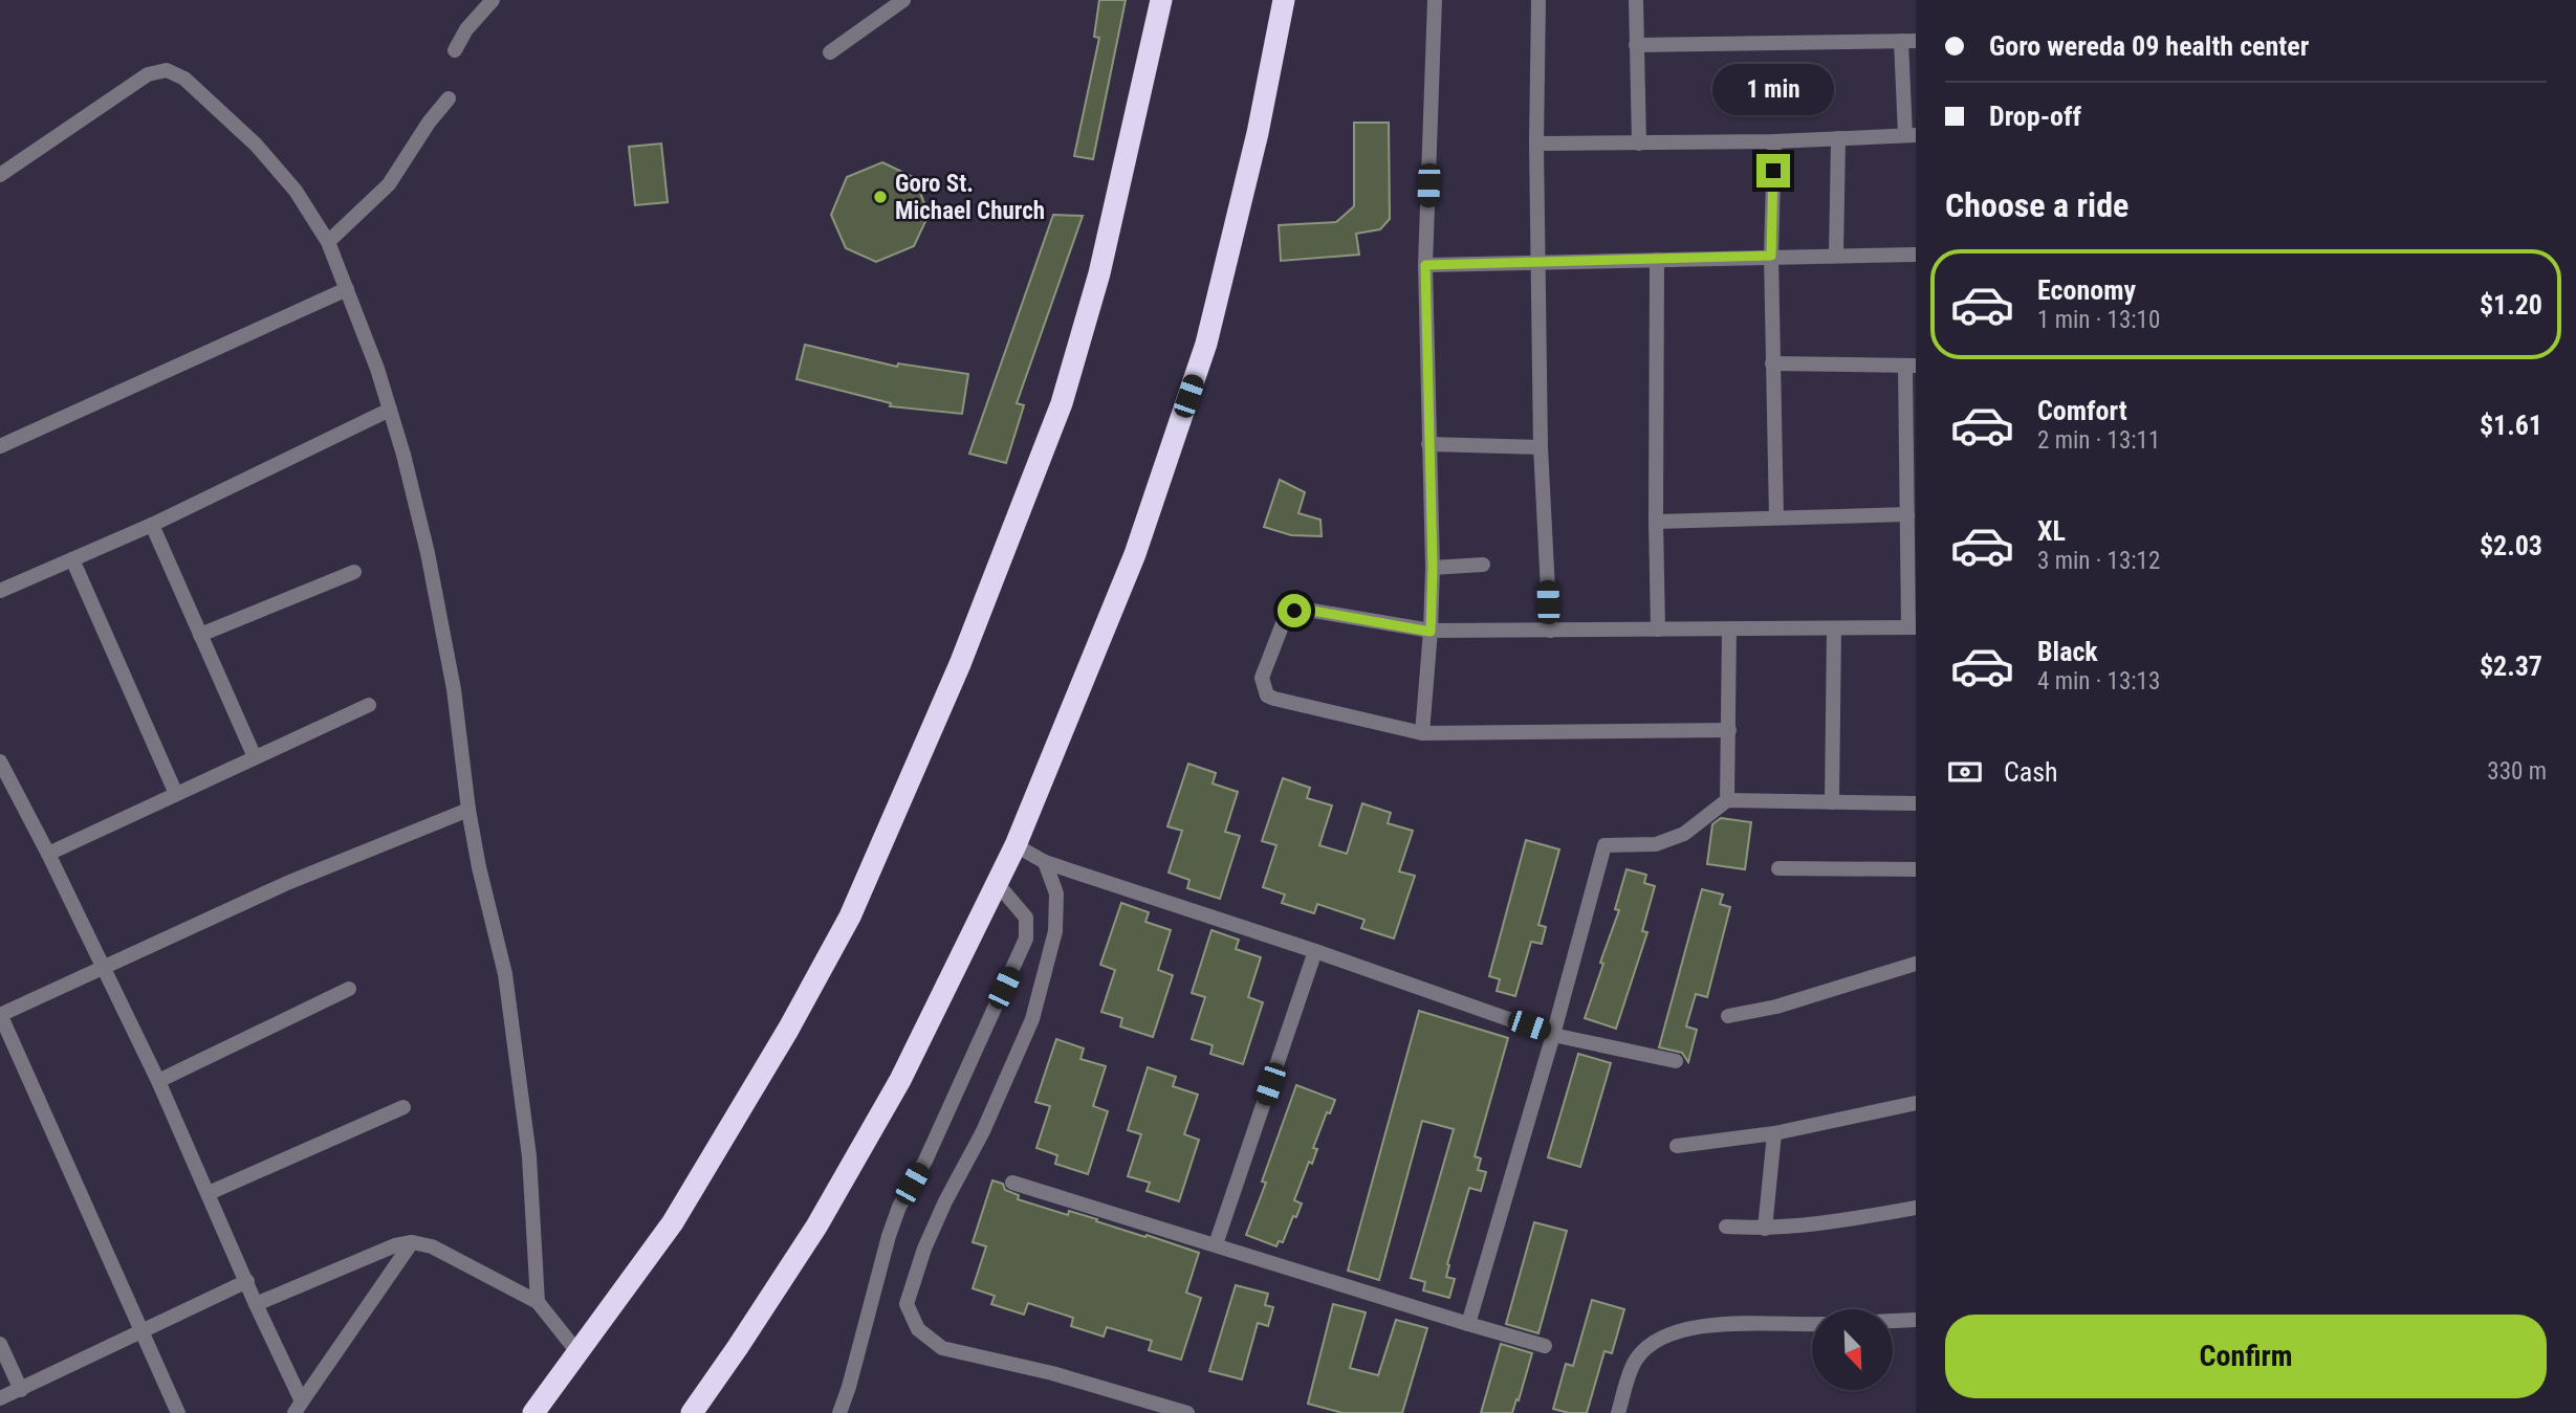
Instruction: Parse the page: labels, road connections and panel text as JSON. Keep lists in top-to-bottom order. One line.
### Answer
{"places":["Goro St. Michael Church"],"north":"bottom right","page":{"banner":["Goro wereda 09 health center","Drop-off"],"bubble":"1 min","heading":"Choose a ride","list":[{"name":"Economy","note":"1 min · 13:10","value":"$1.20"},{"name":"Comfort","note":"2 min · 13:11","value":"$1.61"},{"name":"XL","note":"3 min · 13:12","value":"$2.03"},{"name":"Black","note":"4 min · 13:13","value":"$2.37"}],"pay":["Cash","330 m"],"buttons":"Confirm"}}
